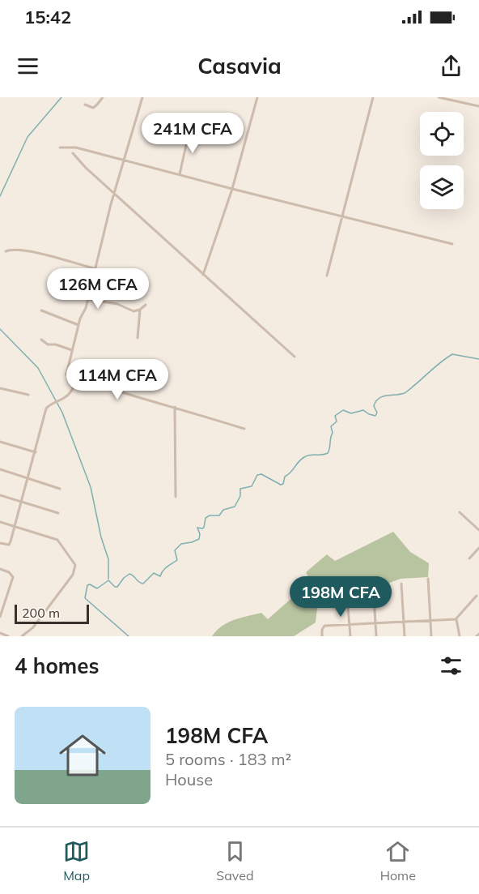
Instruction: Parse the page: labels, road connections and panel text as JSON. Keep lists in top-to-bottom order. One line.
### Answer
{"scale_bar":"200 m","page":{"status":"15:42","header":"Casavia","price":["241M CFA","126M CFA","114M CFA","198M CFA"],"scale":"200 m","heading":"4 homes","list":[{"name":"198M CFA","note":"5 rooms · 183 m² · House"}],"tabs":["Map","Saved","Home"]}}
